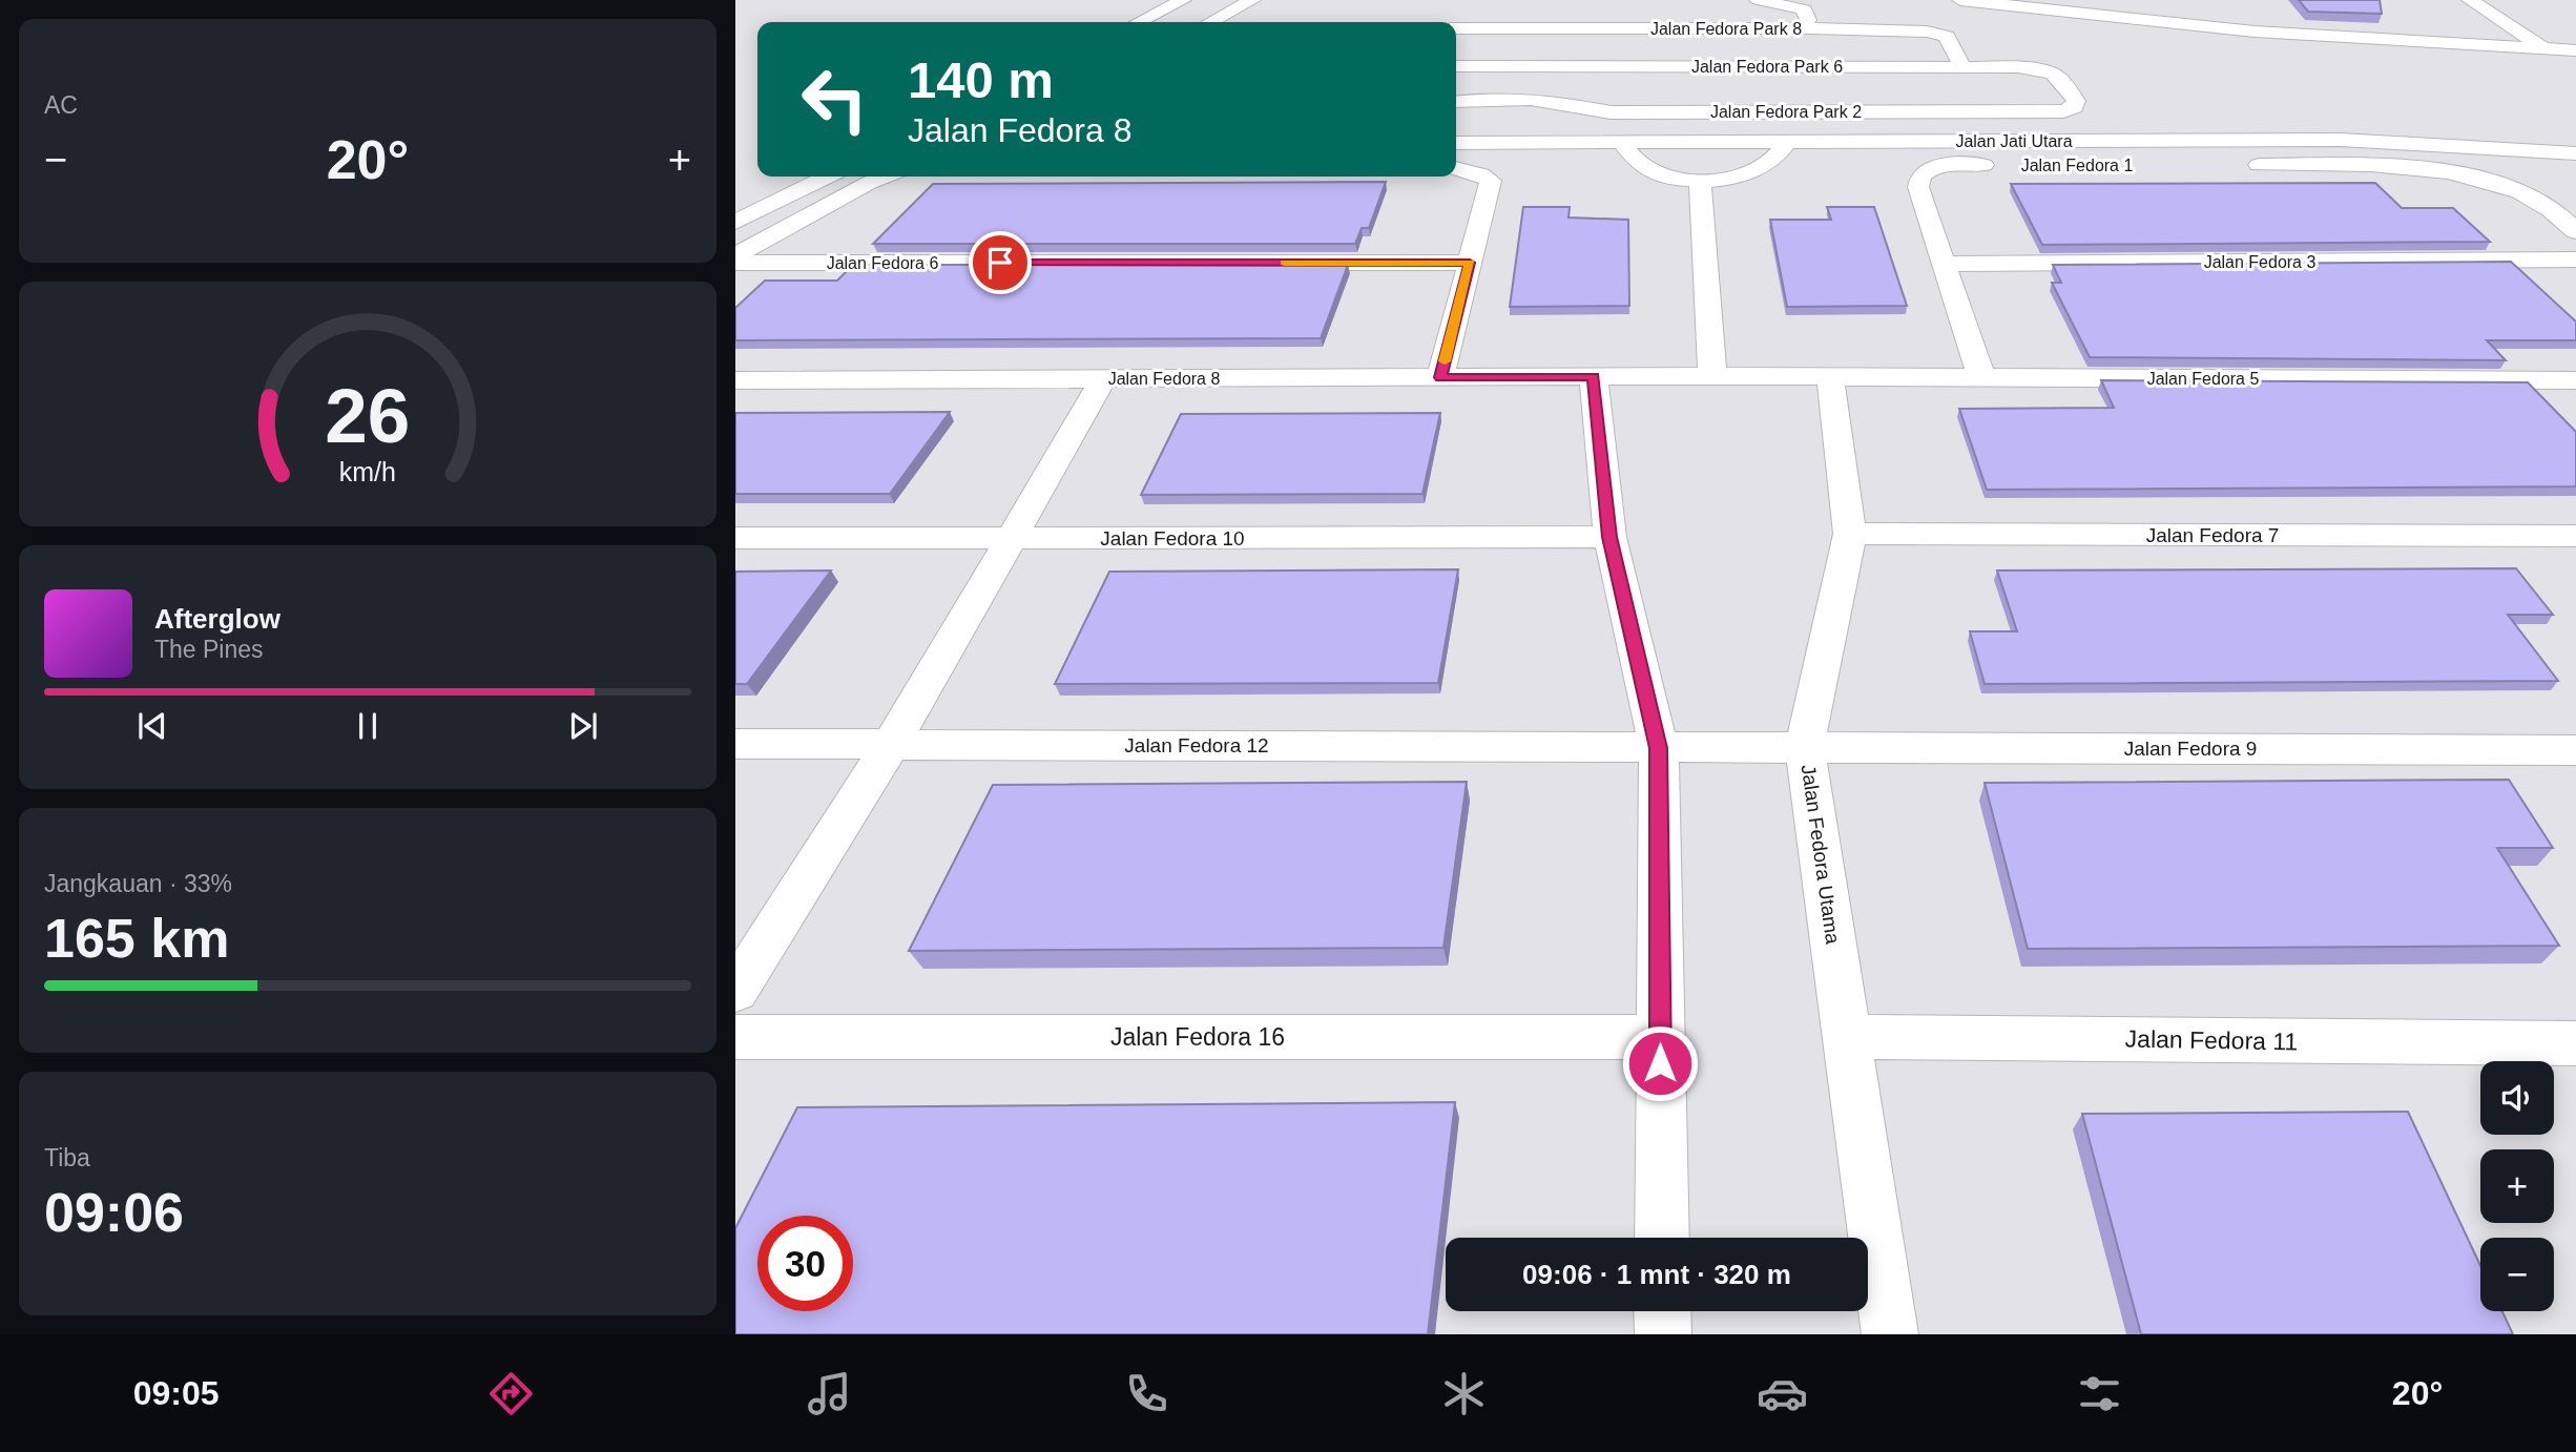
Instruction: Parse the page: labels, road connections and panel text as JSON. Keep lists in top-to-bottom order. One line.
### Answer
{"streets":{"street":["Jalan Fedora Park 8","Jalan Fedora Park 6","Jalan Fedora Park 2","Jalan Jati Utara","Jalan Fedora 1","Jalan Fedora 3","Jalan Fedora 6","Jalan Fedora 8","Jalan Fedora 5","Jalan Fedora 7","Jalan Fedora 10","Jalan Fedora 12","Jalan Fedora 9","Jalan Fedora Utama","Jalan Fedora 16","Jalan Fedora 11"]},"crossings":[["Jalan Fedora Park 8","Jalan Fedora Park 6"],["Jalan Fedora Park 6","Jalan Fedora Park 2"],["Jalan Fedora 1","Jalan Fedora 3"],["Jalan Fedora 1","Jalan Fedora 5"],["Jalan Fedora 8","Jalan Fedora 5"],["Jalan Fedora 5","Jalan Fedora Utama"],["Jalan Fedora 7","Jalan Fedora Utama"],["Jalan Fedora 12","Jalan Fedora 9"],["Jalan Fedora 12","Jalan Fedora Utama"],["Jalan Fedora 9","Jalan Fedora Utama"],["Jalan Fedora Utama","Jalan Fedora 11"]],"page":{"tile":["AC",["Jangkauan · 33%","165 km"],["Tiba","09:06"]],"turn":["140 m","Jalan Fedora 8"],"heat":["−","20°","+"],"song":["Afterglow","The Pines"],"map_buttons":["+","−"],"limit":"30","trip":"09:06 · 1 mnt · 320 m","tabs":["09:05","20°"],"gauge":["26","km/h"]}}
